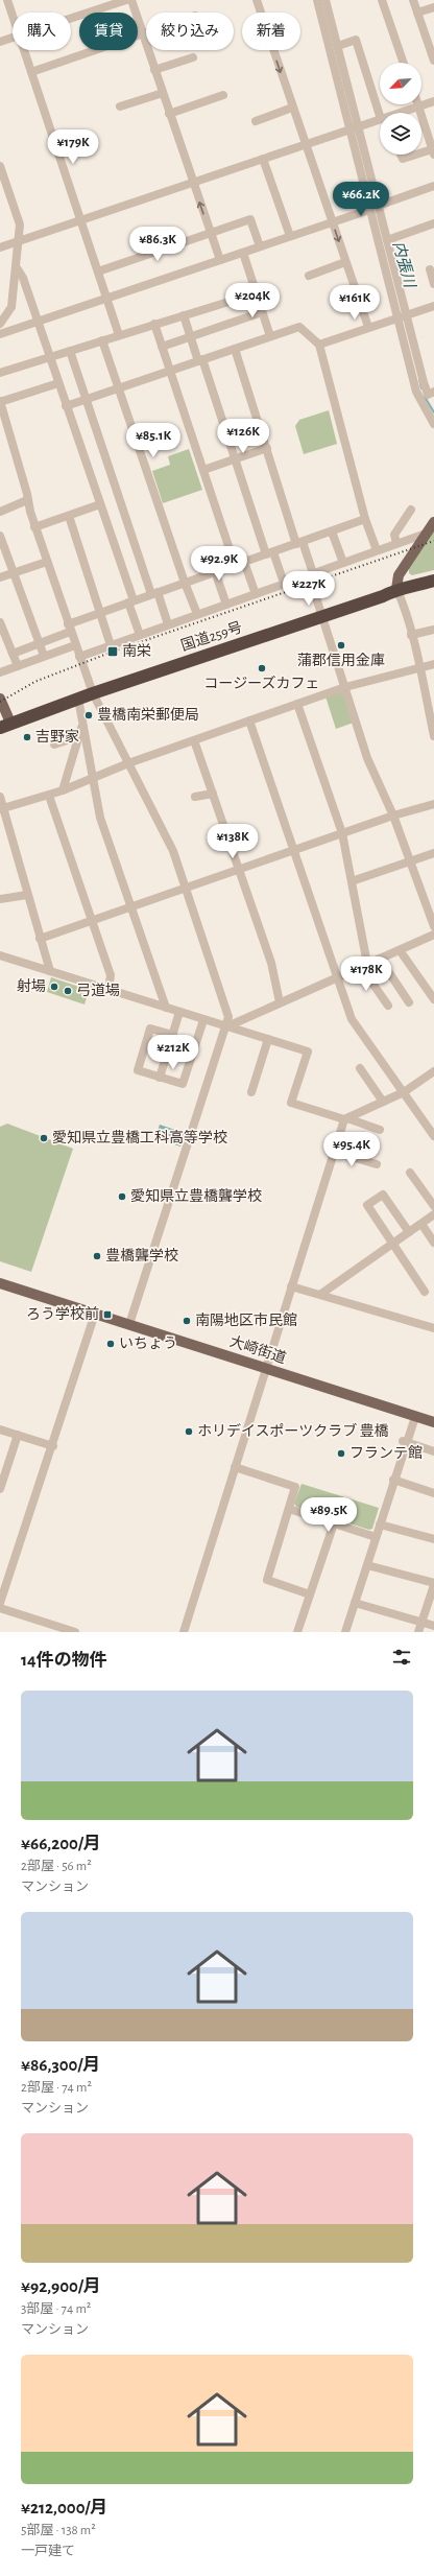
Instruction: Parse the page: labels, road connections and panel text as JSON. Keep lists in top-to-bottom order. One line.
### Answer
{"streets":{"highway":["国道259号"],"main road":["大崎街道"]},"water":["内張川"],"places":{"other":["蒲郡信用金庫","コージーズカフェ","豊橋南栄郵便局","吉野家","射場","弓道場","愛知県立豊橋工科高等学校","愛知県立豊橋聾学校","豊橋聾学校","南陽地区市民館","いちょう","ホリデイスポーツクラブ 豊橋","フランテ館"],"transit":["南栄","ろう学校前"]},"north":"bottom left","page":{"chip":["購入","賃貸","絞り込み","新着"],"price":["¥179K","¥66.2K","¥86.3K","¥204K","¥161K","¥126K","¥85.1K","¥92.9K","¥227K","¥138K","¥178K","¥212K","¥95.4K","¥89.5K"],"heading":"14件の物件","list":[{"name":"¥66,200/月","note":"2部屋 · 56 m² · マンション"},{"name":"¥86,300/月","note":"2部屋 · 74 m² · マンション"},{"name":"¥92,900/月","note":"3部屋 · 74 m² · マンション"},{"name":"¥212,000/月","note":"5部屋 · 138 m² · 一戸建て"}]}}
